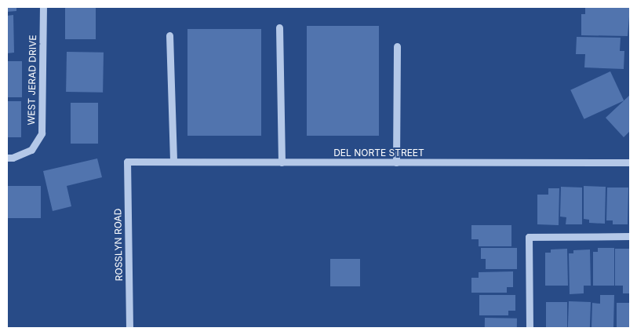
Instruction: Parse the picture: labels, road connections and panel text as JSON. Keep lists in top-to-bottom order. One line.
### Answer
{"streets":{"street":["WEST JERAD DRIVE","DEL NORTE STREET","ROSSLYN ROAD"]},"crossings":[["DEL NORTE STREET","ROSSLYN ROAD"]]}
